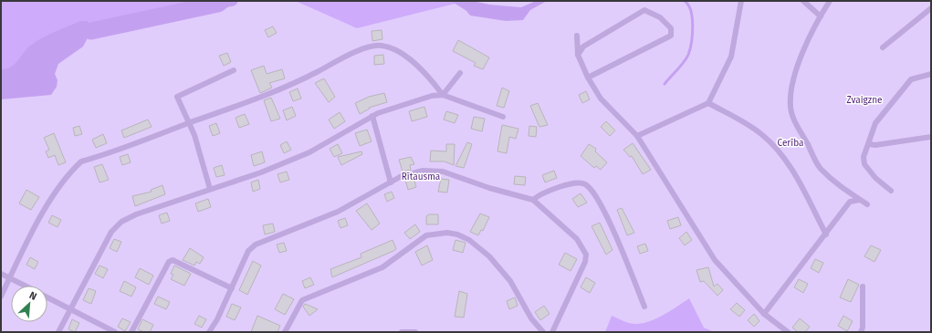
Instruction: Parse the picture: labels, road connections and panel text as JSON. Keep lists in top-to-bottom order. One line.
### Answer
{"parks":["Zvaigzne","Cerība","Rītausma"],"north":"top right"}
